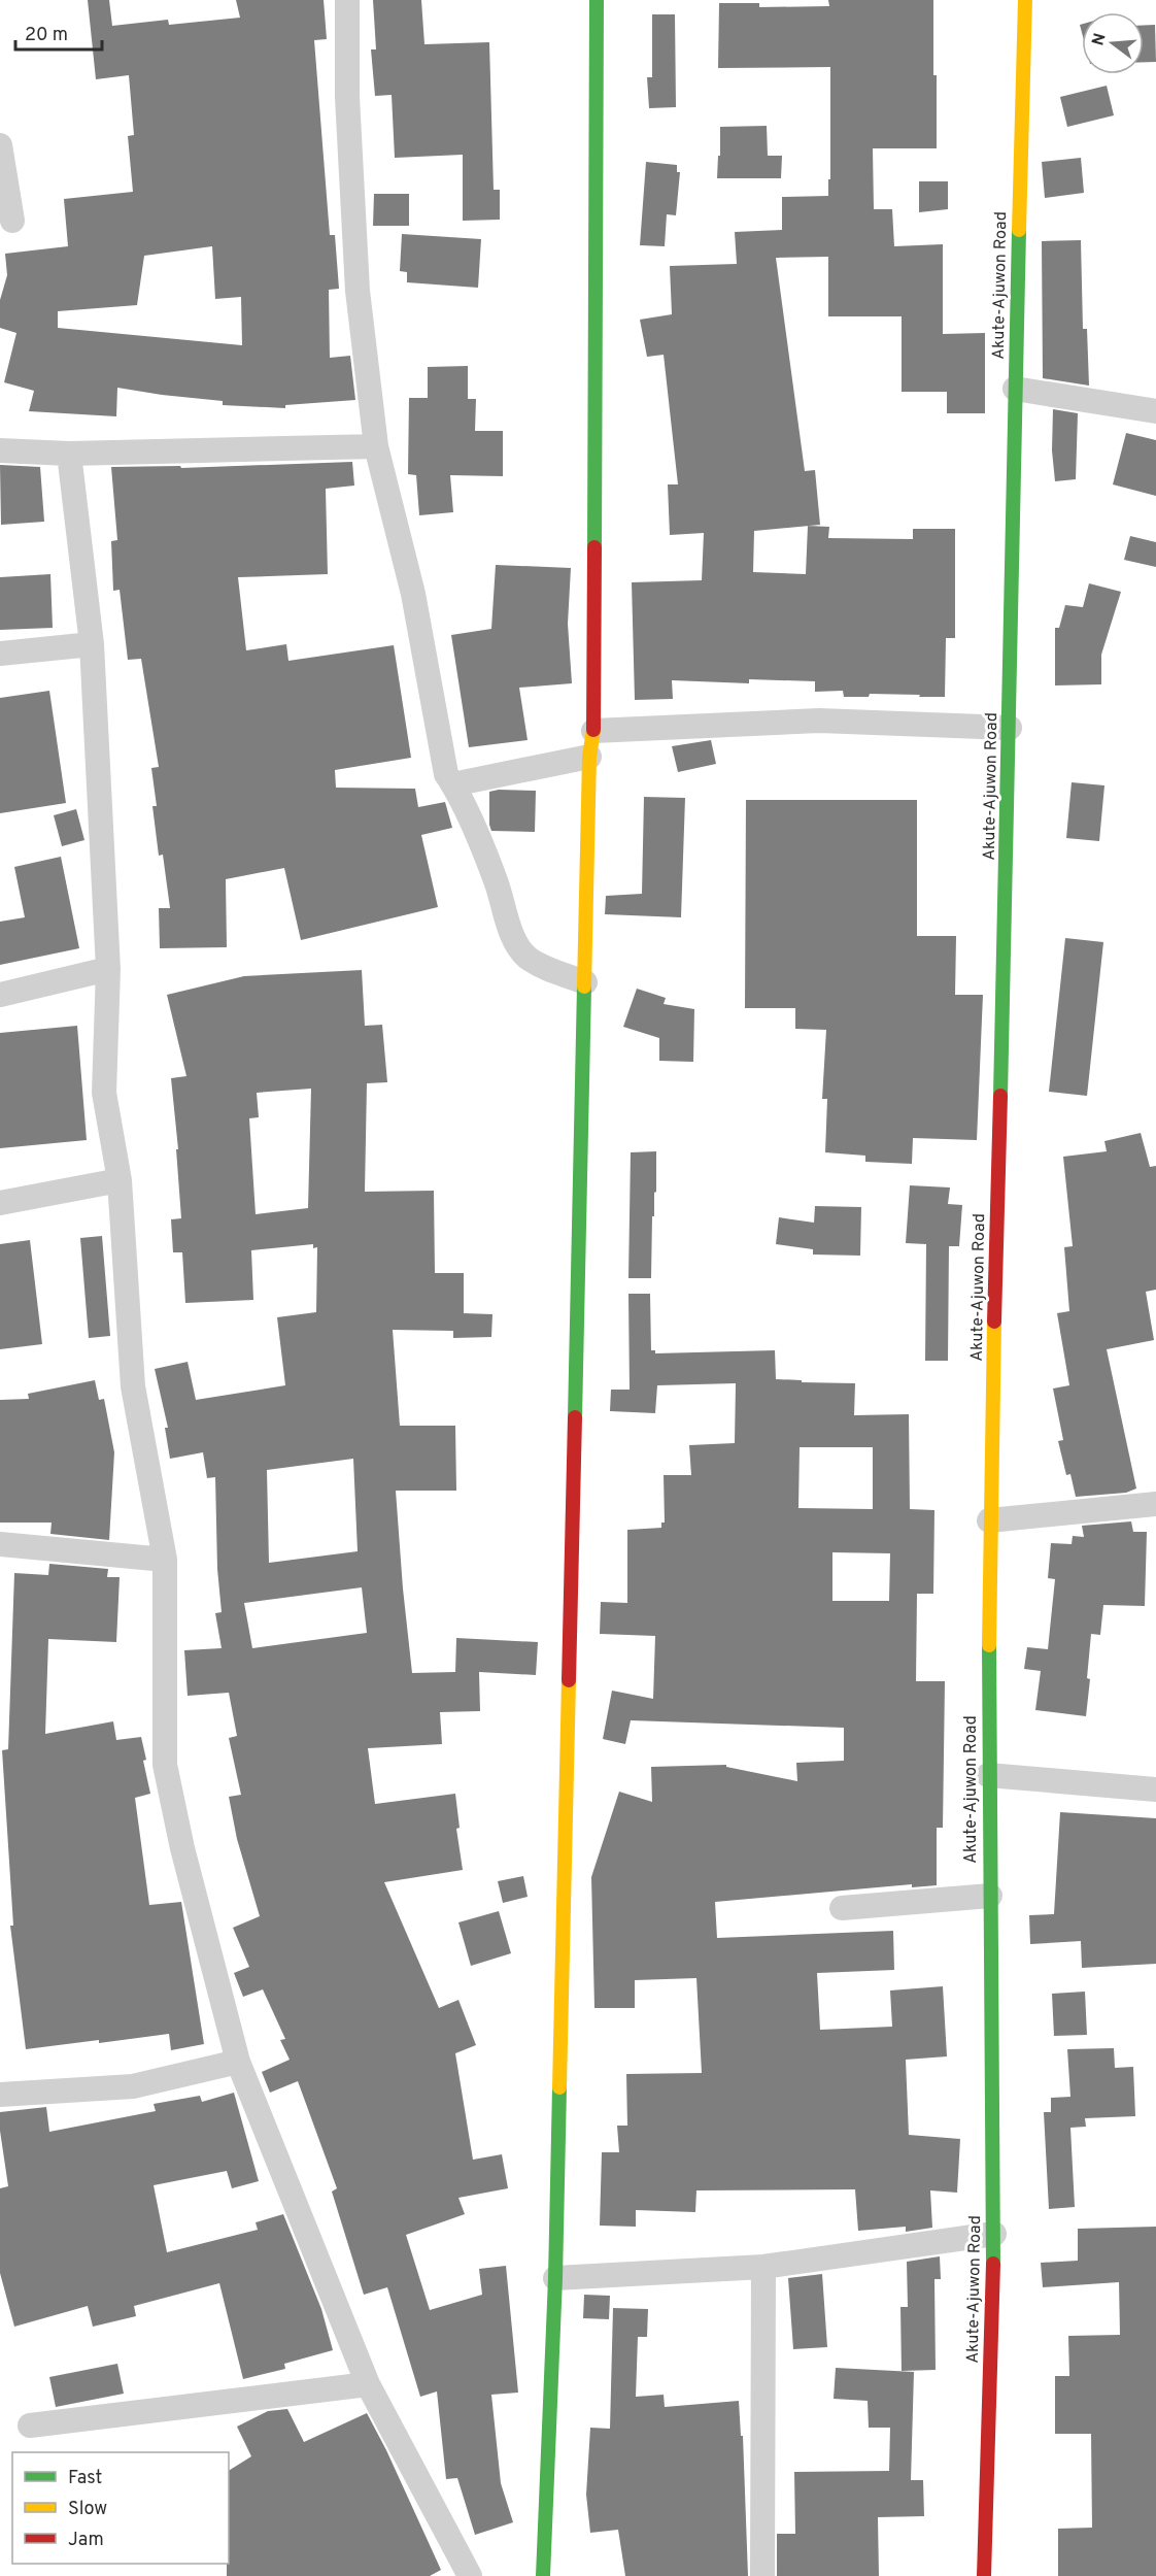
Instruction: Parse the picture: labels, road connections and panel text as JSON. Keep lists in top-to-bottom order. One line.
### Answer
{"streets":{"main road":["Akute-Ajuwon Road"]},"legend":["Fast","Slow","Jam"],"scale_bar":"20 m","north":"left"}
